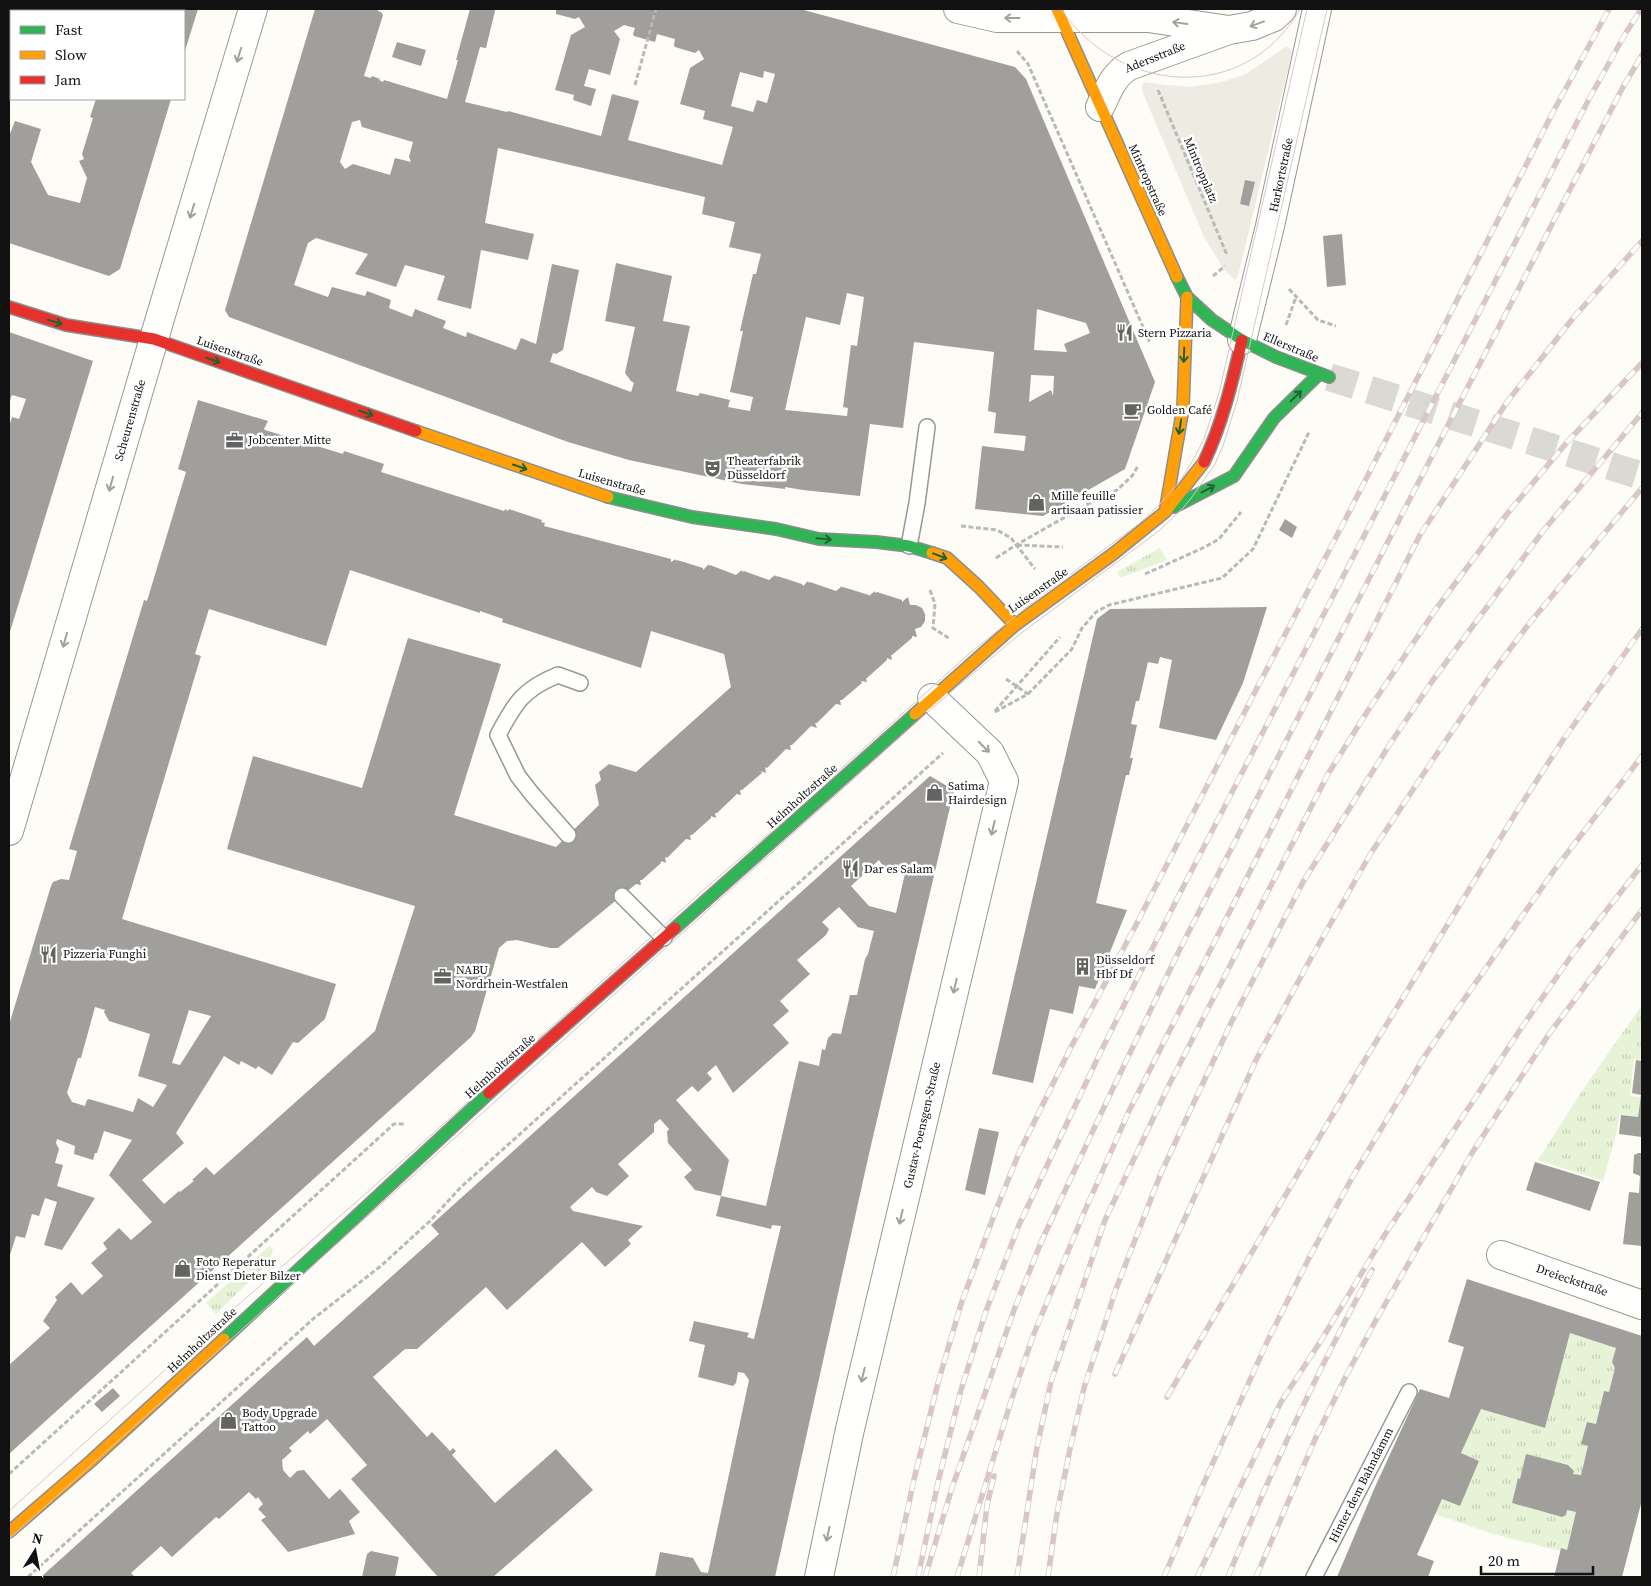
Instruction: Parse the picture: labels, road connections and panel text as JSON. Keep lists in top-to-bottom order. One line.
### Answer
{"streets":{"street":["Adersstraße","Harkortstraße","Mintropstraße","Ellerstraße","Luisenstraße","Scheurenstraße","Helmholtzstraße","Gustav-Poensgen-Straße","Dreieckstraße"],"lane":["Hinter dem Bahndamm"],"path":["Mintropplatz"]},"crossings":[["Adersstraße","Mintropstraße"],["Harkortstraße","Mintropstraße"],["Harkortstraße","Ellerstraße"],["Harkortstraße","Luisenstraße"],["Mintropstraße","Ellerstraße"],["Mintropstraße","Luisenstraße"],["Ellerstraße","Luisenstraße"],["Luisenstraße","Scheurenstraße"],["Luisenstraße","Helmholtzstraße"],["Helmholtzstraße","Gustav-Poensgen-Straße"]],"one_way":["Adersstraße","Luisenstraße","Scheurenstraße","Gustav-Poensgen-Straße"],"places":{"restaurant":["Stern Pizzaria","Dar es Salam","Pizzeria Funghi"],"cafe":["Golden Café"],"office":["Jobcenter Mitte","NABU Nordrhein-Westfalen"],"theatre":["Theaterfabrik Düsseldorf"],"shop":["Mille feuille artisaan patissier","Satima Hairdesign","Foto Reperatur Dienst Dieter Bilzer","Body Upgrade Tattoo"],"building":["Düsseldorf Hbf Df"]},"legend":["Fast","Slow","Jam"],"scale_bar":"20 m","north":"top"}
